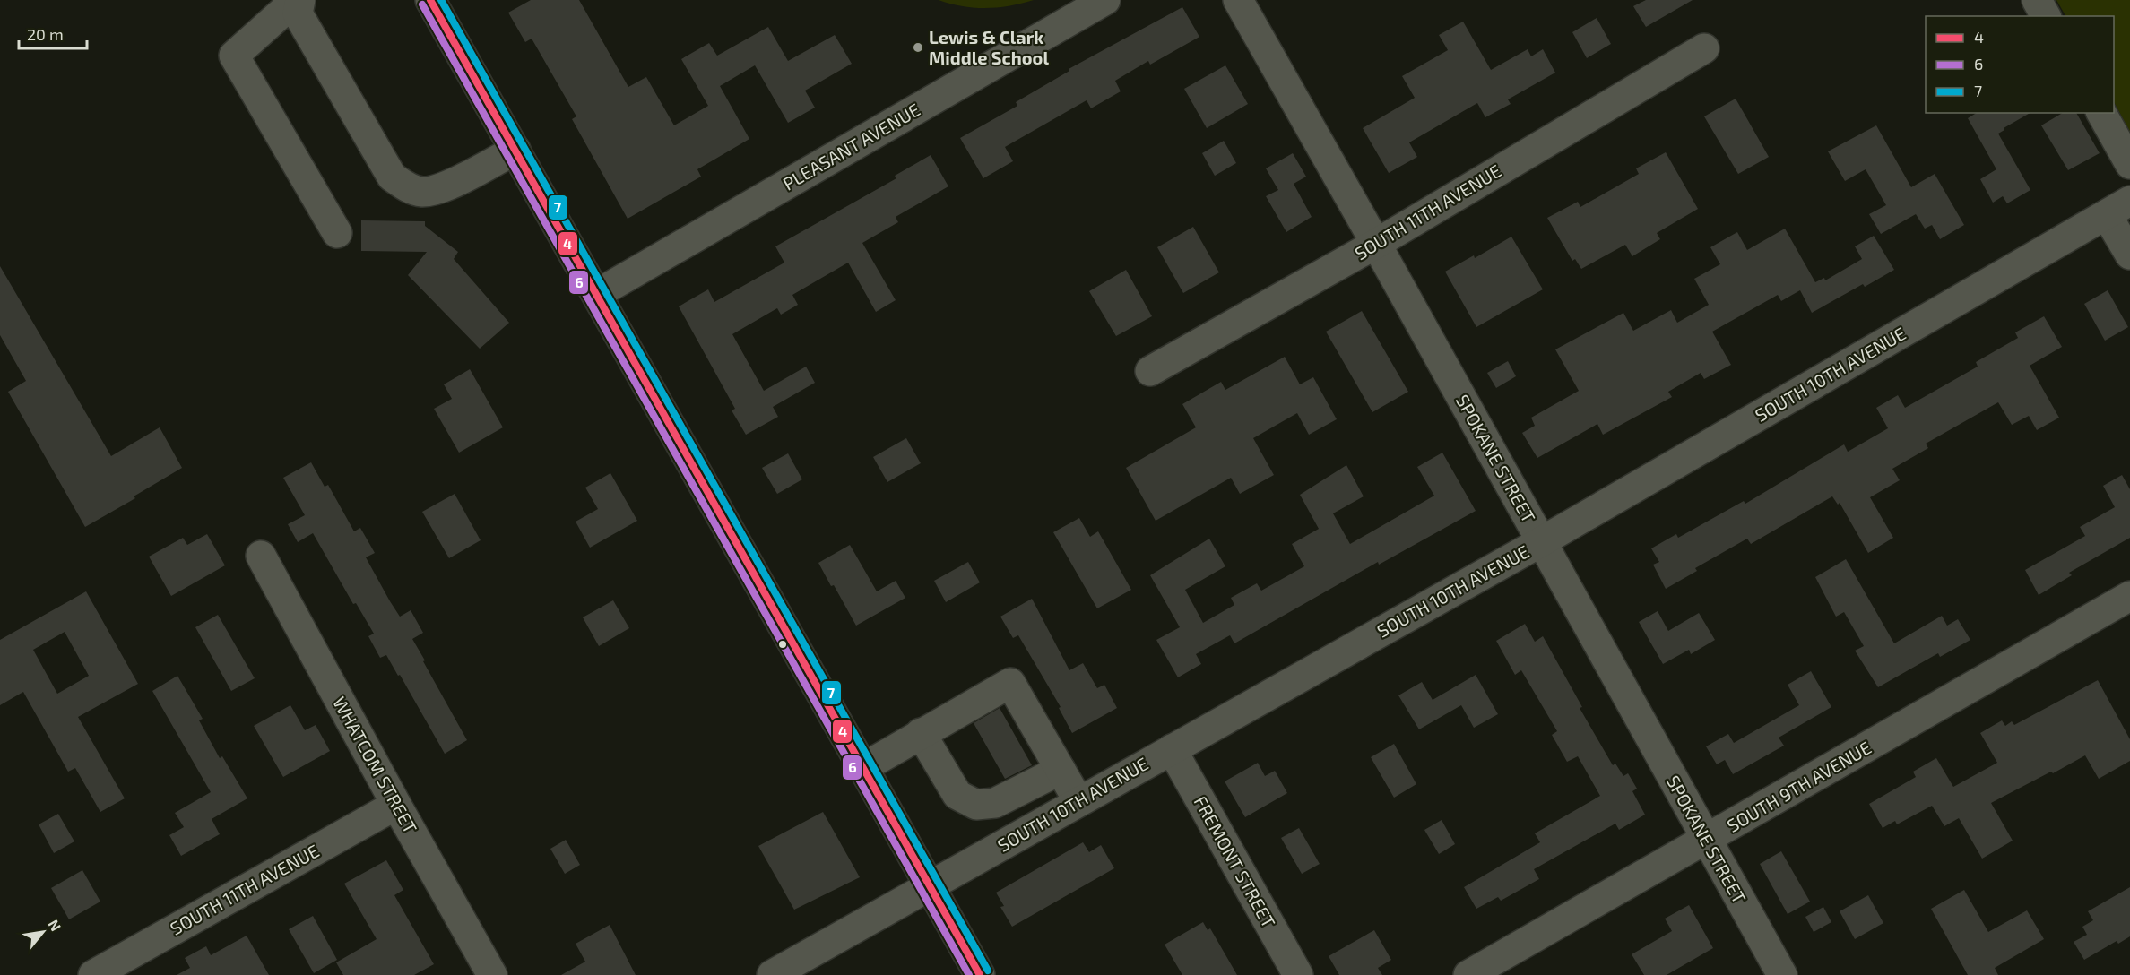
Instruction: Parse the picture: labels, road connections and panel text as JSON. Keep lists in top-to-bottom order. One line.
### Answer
{"streets":{"street":["PLEASANT AVENUE","SOUTH 11TH AVENUE","SOUTH 10TH AVENUE","SPOKANE STREET","WHATCOM STREET","SOUTH 9TH AVENUE","FREMONT STREET"]},"crossings":[["SOUTH 11TH AVENUE","SPOKANE STREET"],["SOUTH 11TH AVENUE","WHATCOM STREET"],["SOUTH 10TH AVENUE","SPOKANE STREET"],["SOUTH 10TH AVENUE","FREMONT STREET"],["SPOKANE STREET","SOUTH 9TH AVENUE"]],"places":["Lewis & Clark Middle School"],"lines":["transit line 4","transit line 7","transit line 6"],"legend":["4","6","7"],"scale_bar":"20 m","north":"top right"}
